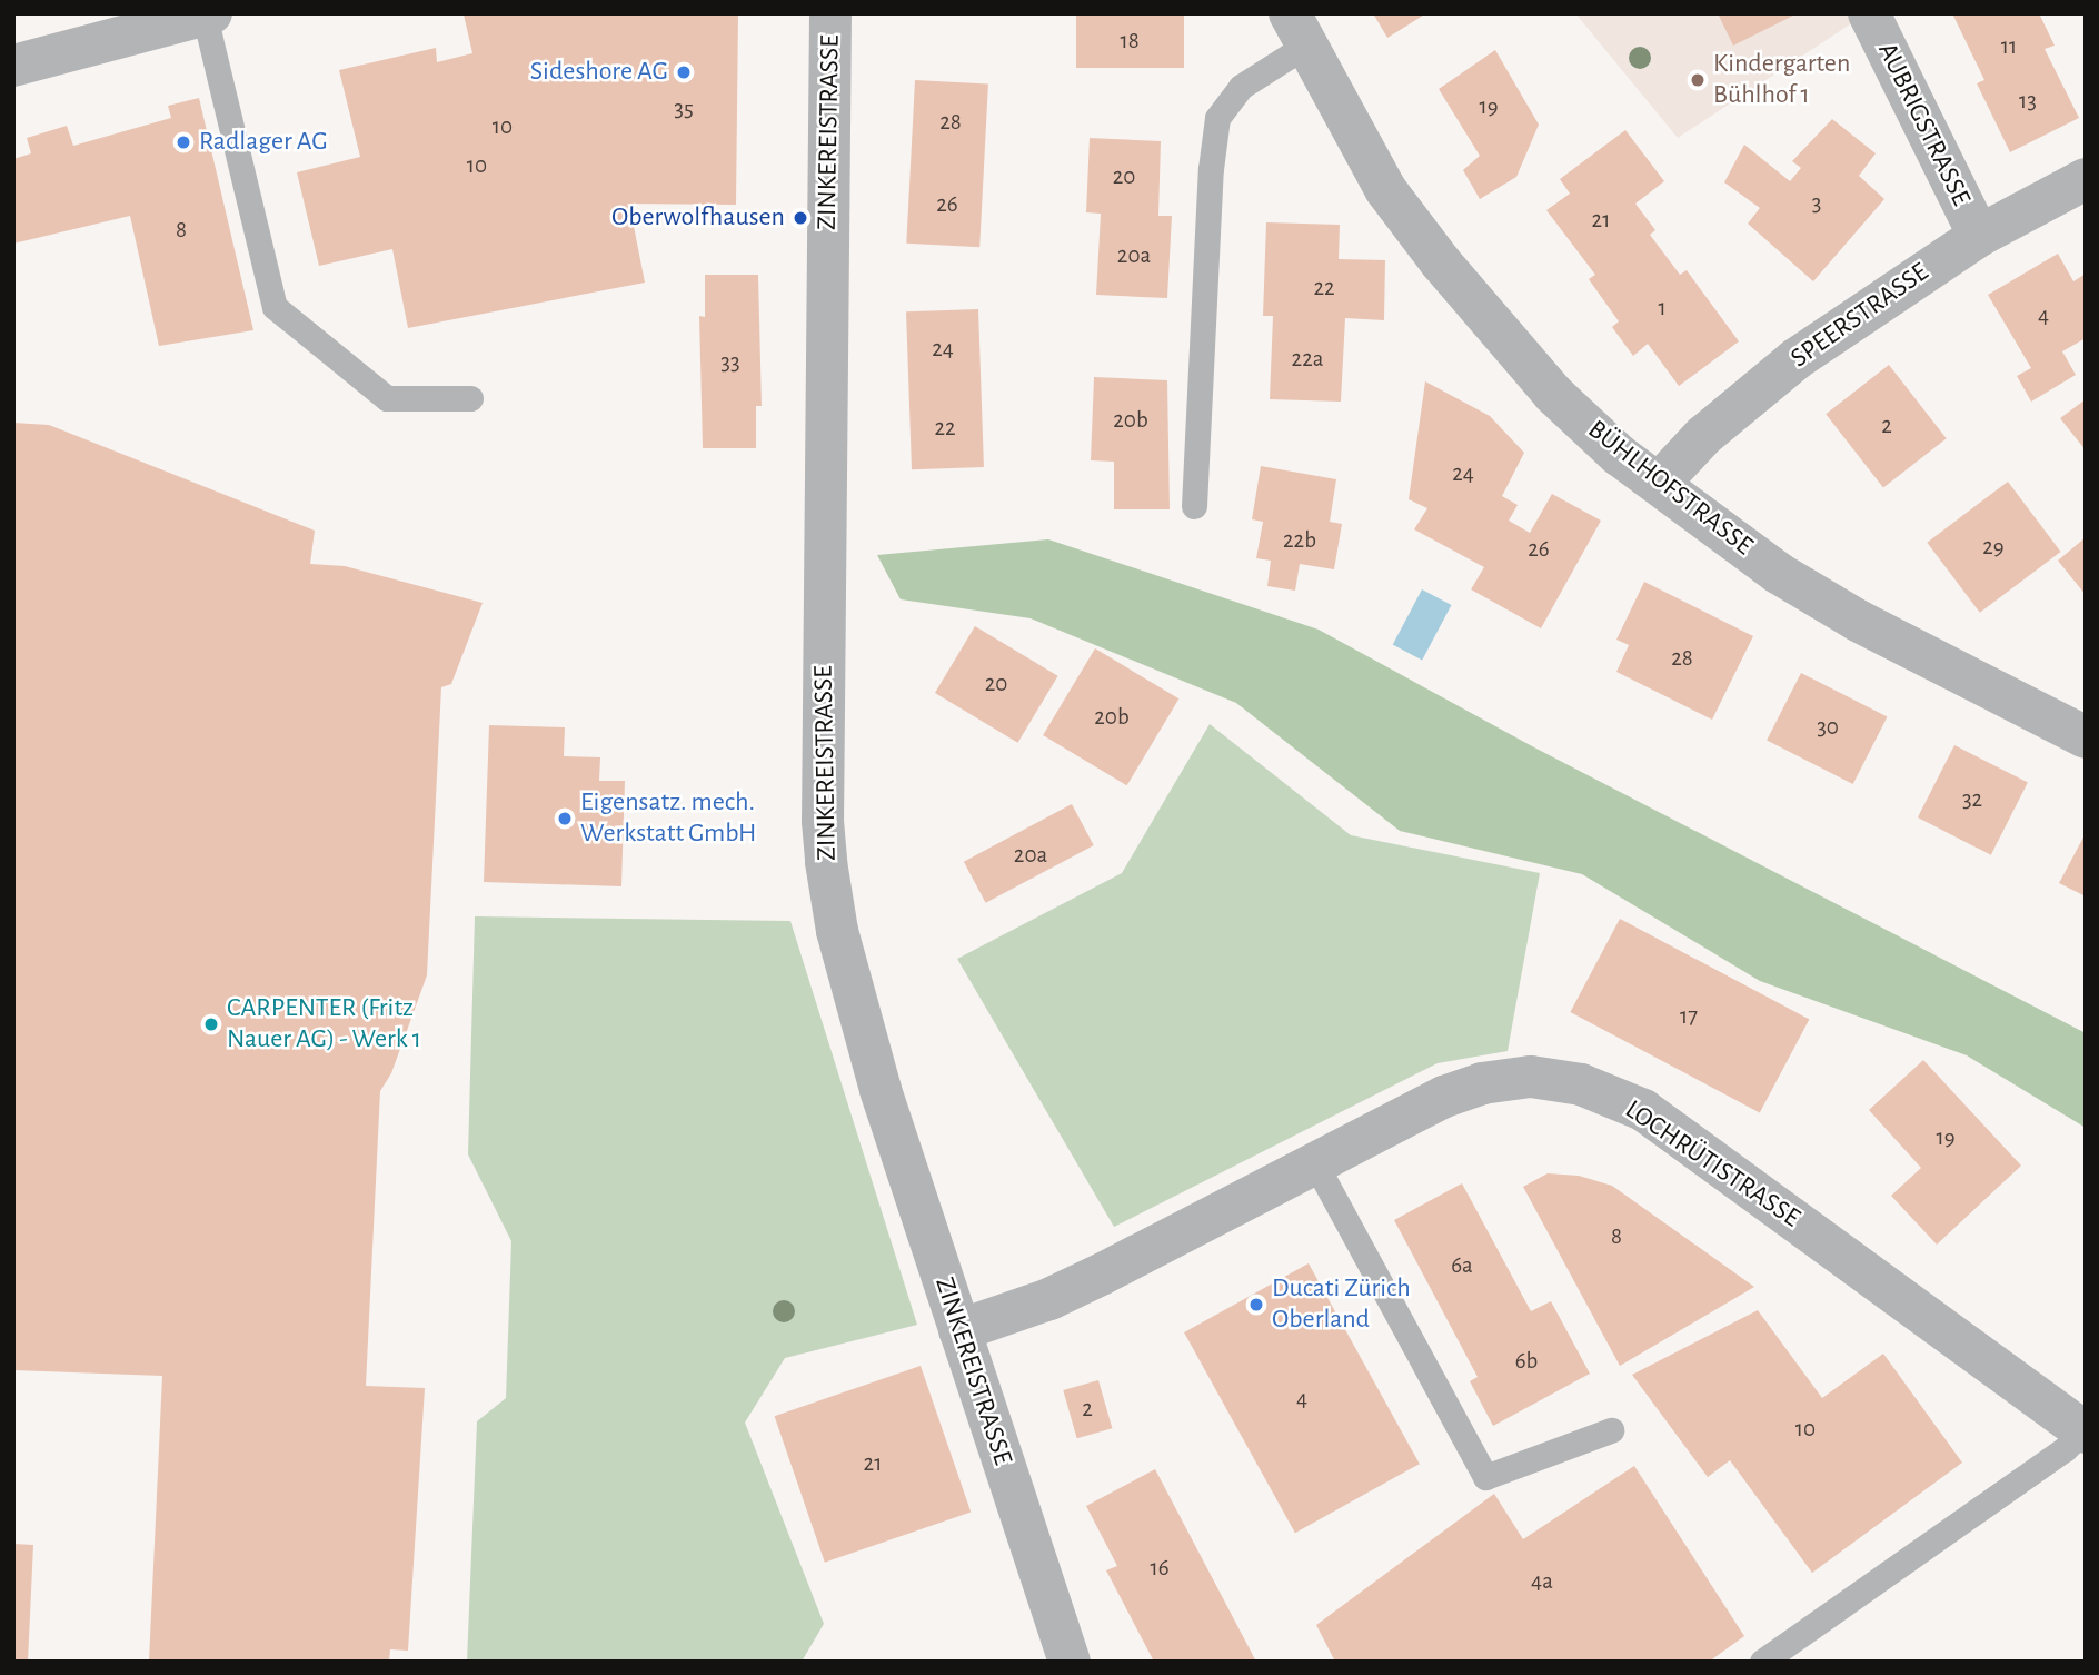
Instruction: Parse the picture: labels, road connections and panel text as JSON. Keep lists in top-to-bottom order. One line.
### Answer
{"streets":{"street":["AUBRIGSTRASSE","ZINKEREISTRASSE","SPEERSTRASSE","BÜHLHOFSTRASSE","LOCHRÜTISTRASSE"]},"crossings":[["AUBRIGSTRASSE","SPEERSTRASSE"],["ZINKEREISTRASSE","LOCHRÜTISTRASSE"],["SPEERSTRASSE","BÜHLHOFSTRASSE"]],"places":["Sideshore AG","Kindergarten Bühlhof 1","Radlager AG","Oberwolfhausen","Eigensatz. mech. Werkstatt GmbH","CARPENTER (Fritz Nauer AG) - Werk 1","Ducati Zürich Oberland"],"house_numbers":["18","11","13","19","35","28","10","10","20","3","26","21","8","20a","22","1","4","24","22a","33","20b","2","22","24","22b","29","26","28","20","20b","30","32","20a","17","19","8","6a","6b","4","2","10","21","16","4a"]}
